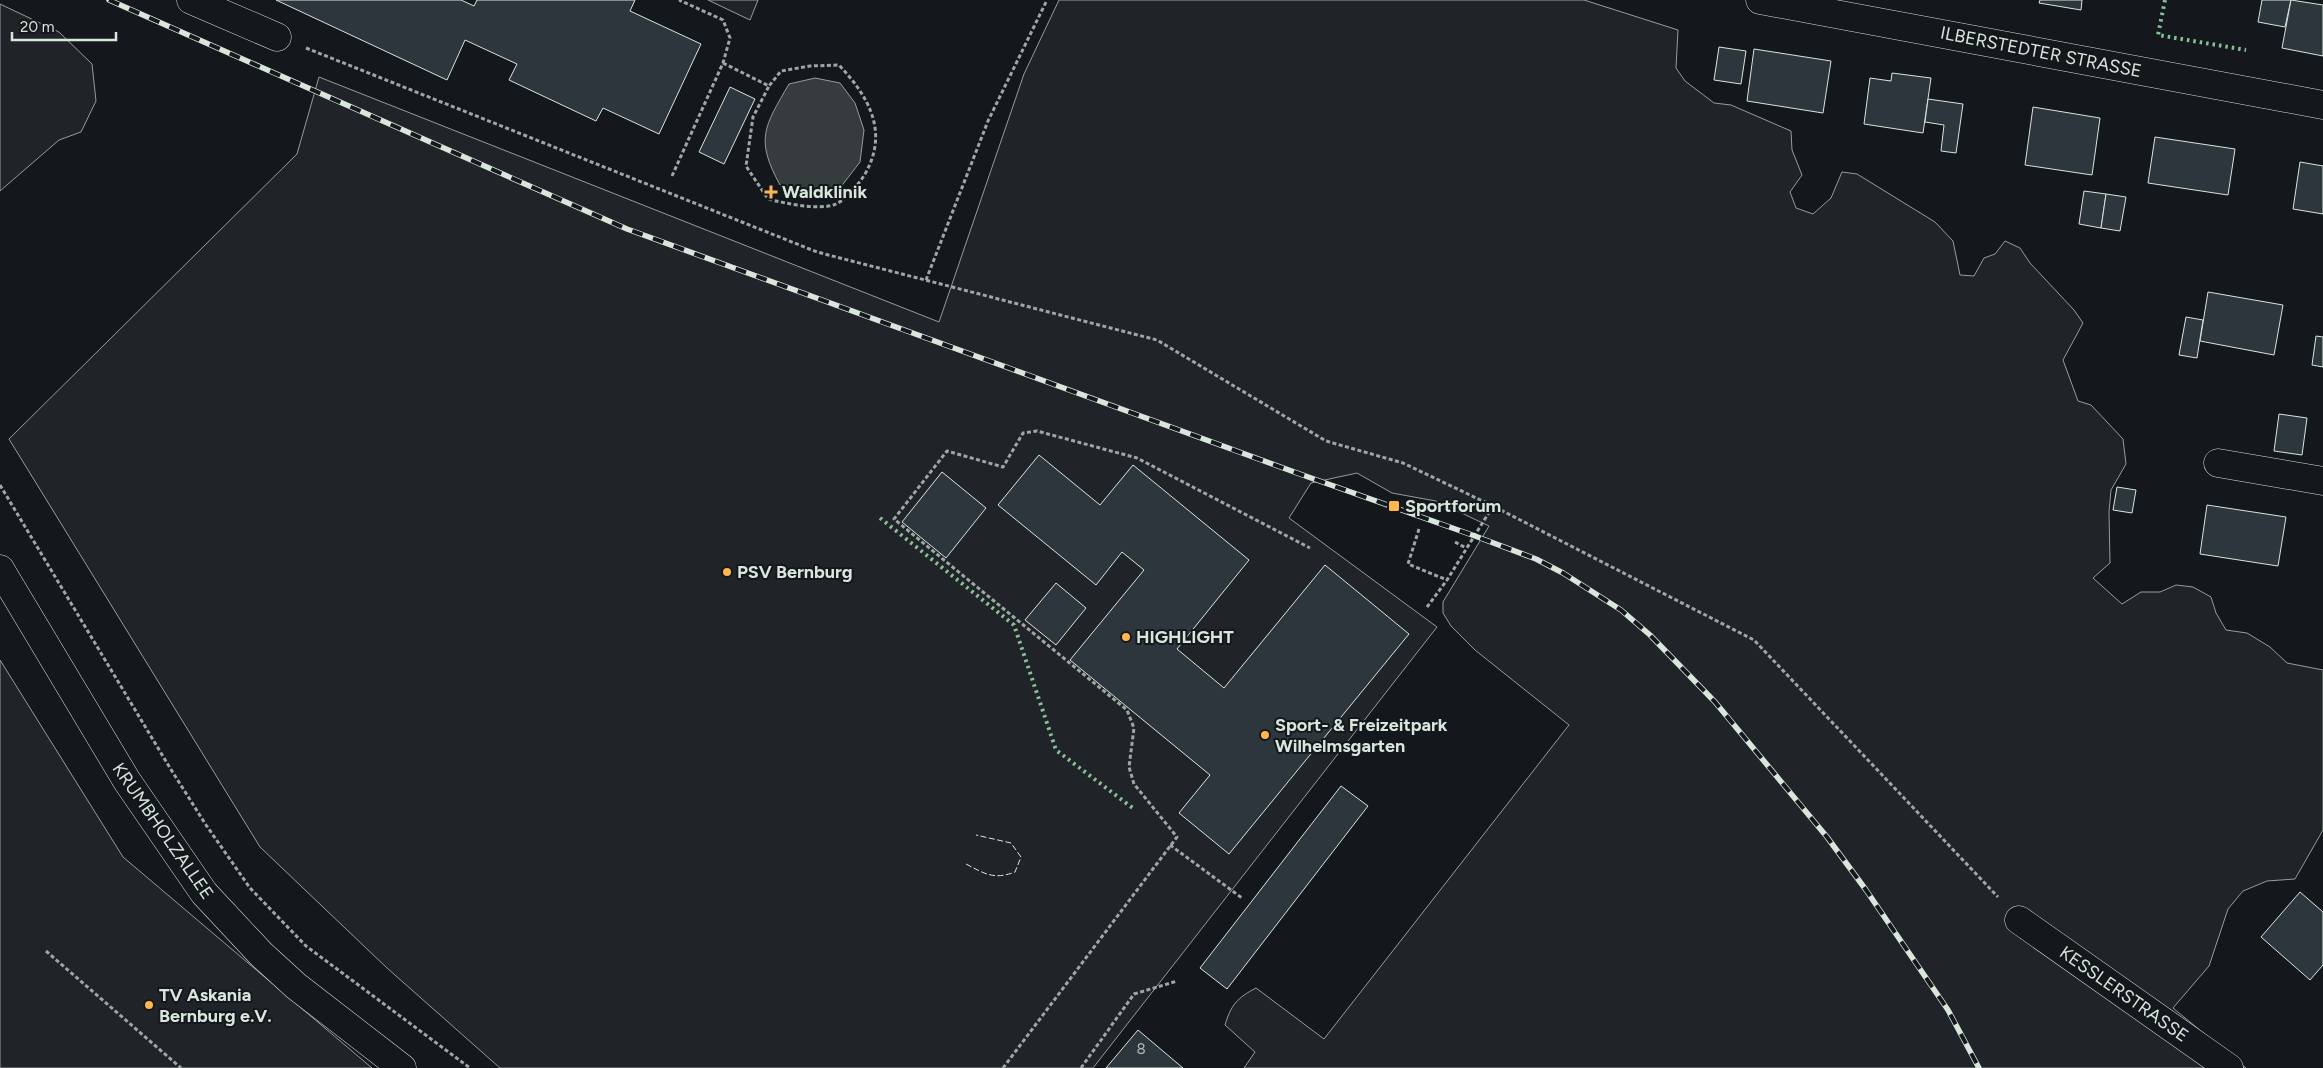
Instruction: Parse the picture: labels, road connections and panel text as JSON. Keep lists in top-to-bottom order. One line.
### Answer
{"streets":{"street":["ILBERSTEDTER STRASSE","KRUMBHOLZALLEE","KESSLERSTRASSE"]},"places":{"health":["Waldklinik"],"transit":["Sportforum"],"other":["PSV Bernburg","HIGHLIGHT","Sport- & Freizeitpark Wilhelmsgarten","TV Askania Bernburg e.V."]},"house_numbers":["8"],"scale_bar":"20 m"}
